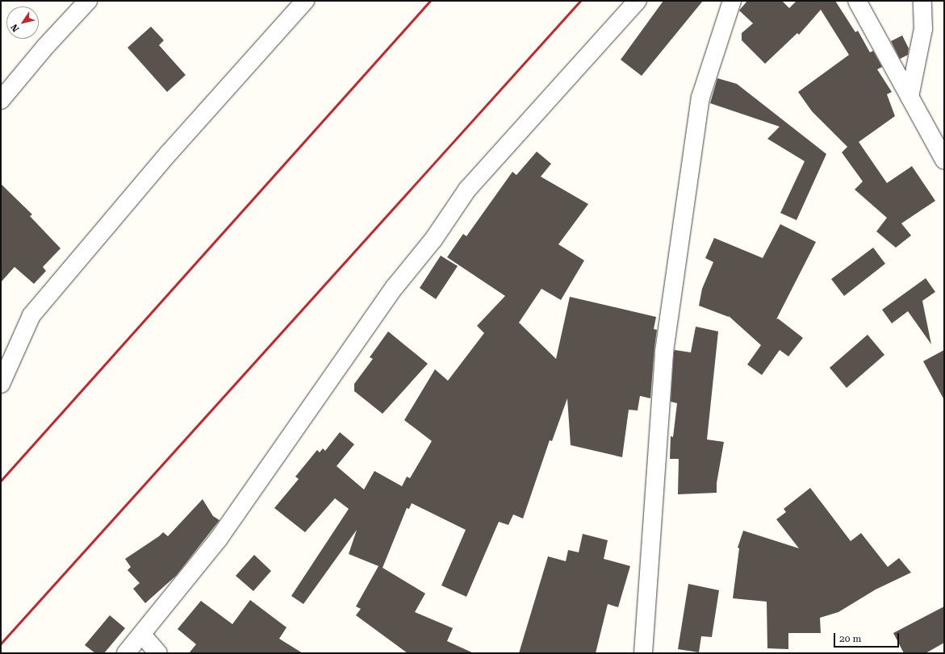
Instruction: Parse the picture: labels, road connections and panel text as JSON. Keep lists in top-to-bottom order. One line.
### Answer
{"scale_bar":"20 m","north":"bottom left"}
